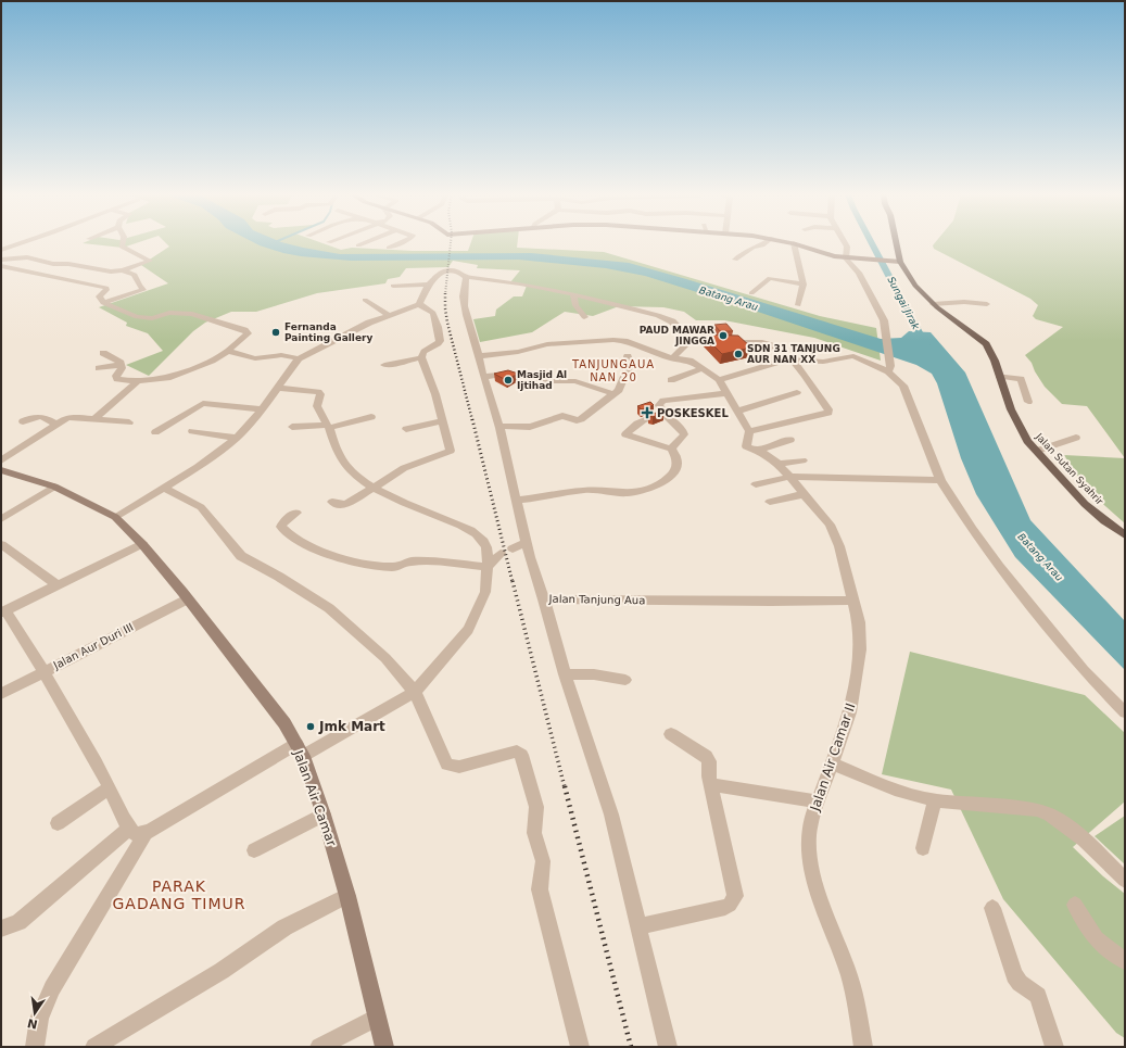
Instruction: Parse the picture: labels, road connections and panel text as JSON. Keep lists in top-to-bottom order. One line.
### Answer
{"streets":{"main road":["Jalan Sutan Syahrir"],"street":["Jalan Tanjung Aua","Jalan Aur Duri III","Jalan Air Camar II","Jalan Air Camar"]},"crossings":[["Jalan Tanjung Aua","Jalan Air Camar II"],["Jalan Aur Duri III","Jalan Air Camar"]],"districts":["TANJUNGAUA NAN 20","PARAK GADANG TIMUR"],"water":["Batang Arau","Sungai Jirak"],"places":{"other":["Fernanda Painting Gallery","PAUD MAWAR JINGGA","SDN 31 TANJUNG AUR NAN XX","Masjid Al Ijtihad","Jmk Mart"],"health":["POSKESKEL"]},"north":"bottom"}
